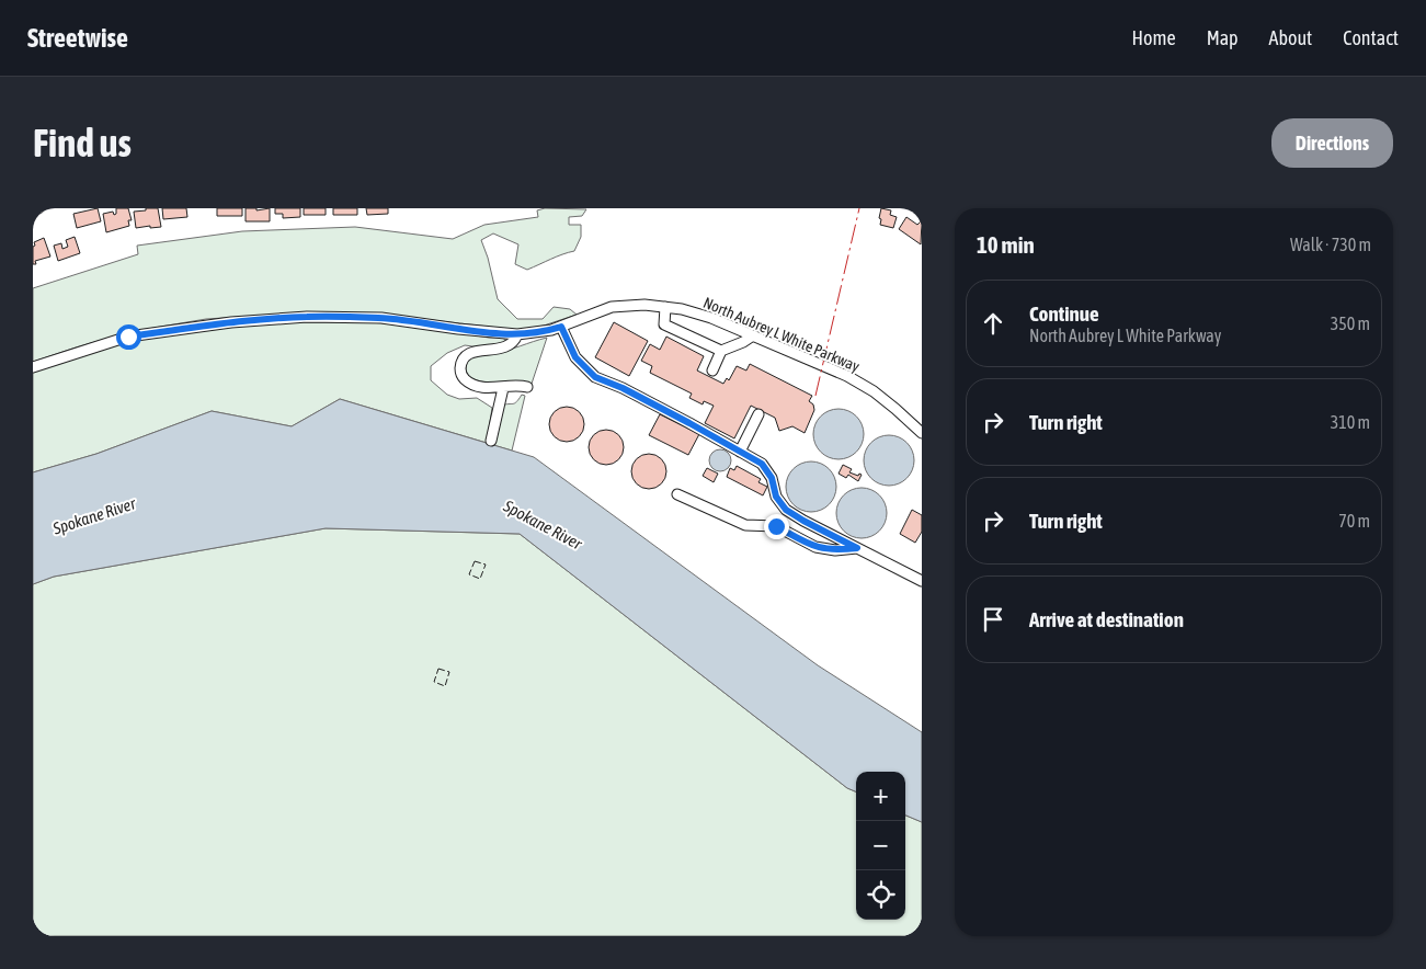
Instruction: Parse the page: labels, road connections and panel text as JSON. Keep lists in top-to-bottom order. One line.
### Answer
{"streets":{"street":["North Aubrey L White Parkway"]},"water":["Spokane River"],"page":{"header":"Streetwise","nav":["Home","Map","About","Contact"],"buttons":"Directions","title":"Find us","heading":["10 min","Walk · 730 m"],"list":[["Continue","North Aubrey L White Parkway","350 m"],["Turn right","310 m"],["Turn right","70 m"],"Arrive at destination"],"map_buttons":["+","−"]}}
